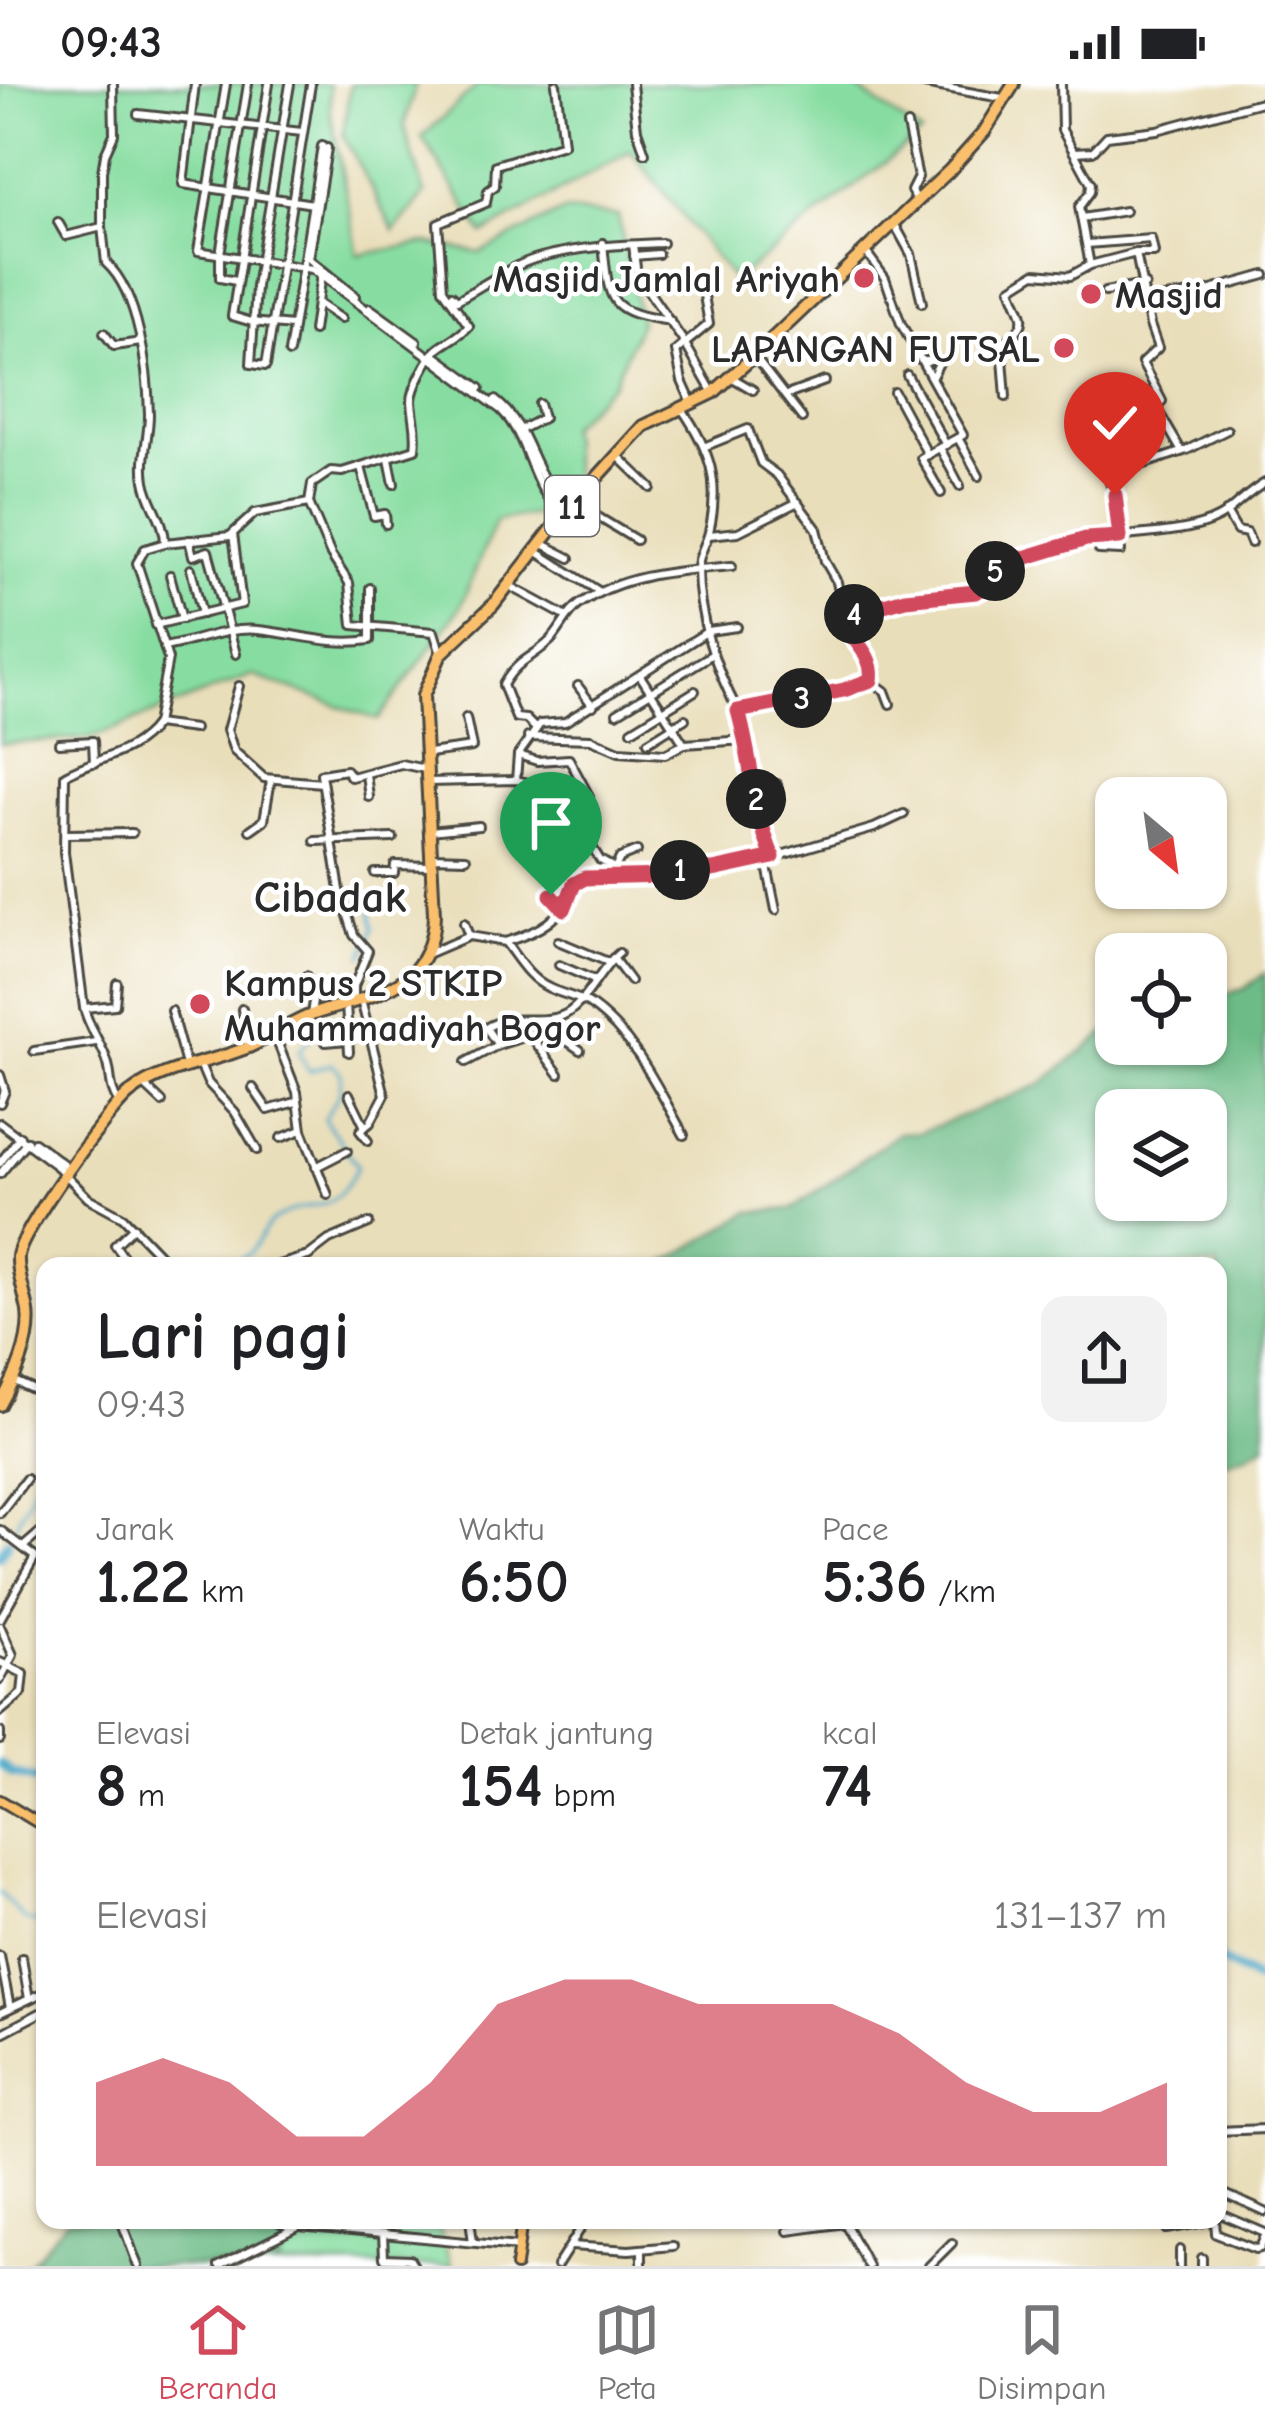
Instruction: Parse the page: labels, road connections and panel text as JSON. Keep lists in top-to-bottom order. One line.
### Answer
{"streets":{"highway":["11"]},"districts":["Cibadak"],"places":["Masjid Jamlal Ariyah","Masjid","LAPANGAN FUTSAL","Kampus 2 STKIP Muhammadiyah Bogor"],"north":"bottom right","page":{"status":"09:43","pins":["5","4","3","2","1"],"heading":["Lari pagi","09:43"],"stats":[["Jarak","1.22 km"],["Waktu","6:50"],["Pace","5:36 /km"],["Elevasi","8 m"],["Detak jantung","154 bpm"],["kcal","74"]],"chart":["Elevasi","131–137 m"],"tabs":["Beranda","Peta","Disimpan"]}}
